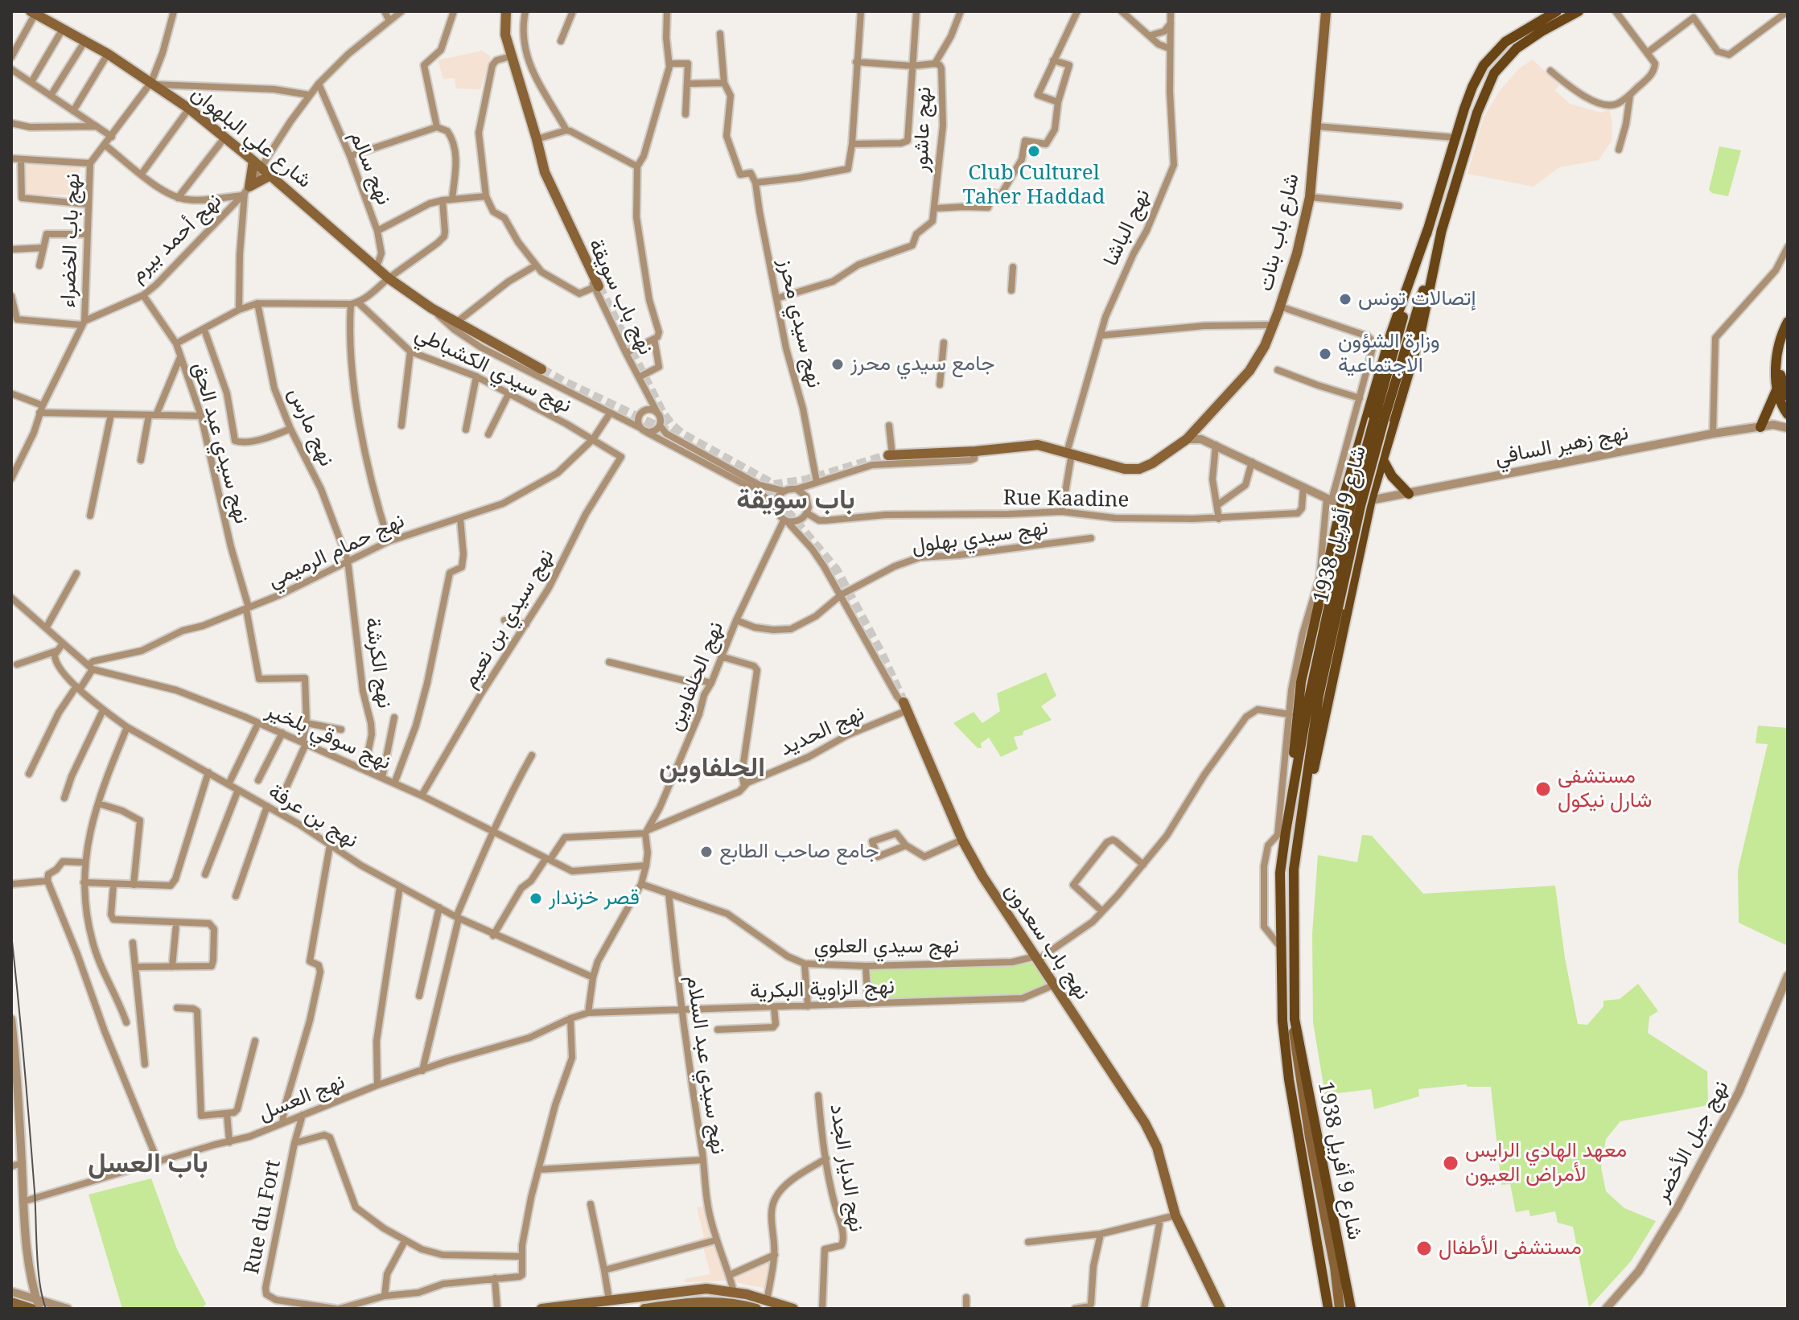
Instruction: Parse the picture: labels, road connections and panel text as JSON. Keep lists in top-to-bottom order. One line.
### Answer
{"streets":{"main road":["شارع علي البلهوان","شارع باب بنات","نهج باب سويقة","شارع 9 أفريل 1938","نهج باب سعدون"],"street":["نهج عاشور","نهج سالم","نهج الباشا","نهج أحمد بيرم","نهج باب الخضراء","نهج سيدي محرز","نهج سيدي الكشباطي","نهج مارس","نهج سيدي عبد الحق","نهج زهير السافي","Rue Kaadine","نهج سيدي بهلول","نهج حمام الرميمي","نهج سيدي بن نعيم","نهج الكرشة","نهج الحلفاوين","نهج الحديد","نهج سوقي بلخير","نهج بن عرفة","نهج سيدي العلوي","نهج الزاوية البكرية","نهج سيدي عبد السلام","نهج العسل","نهج جبل الأخضر","نهج الديار الجدد","Rue du Fort"]},"crossings":[["نهج عاشور","نهج سيدي محرز"],["شارع علي البلهوان","نهج سالم"],["شارع علي البلهوان","نهج باب الخضراء"],["شارع علي البلهوان","نهج باب سويقة"],["شارع علي البلهوان","Rue Kaadine"],["شارع علي البلهوان","نهج حمام الرميمي"],["شارع علي البلهوان","نهج الحلفاوين"],["نهج الباشا","Rue Kaadine"],["نهج أحمد بيرم","نهج باب الخضراء"],["نهج أحمد بيرم","نهج سيدي عبد الحق"],["نهج سيدي الكشباطي","نهج حمام الرميمي"],["نهج سيدي الكشباطي","نهج سيدي بن نعيم"],["نهج مارس","نهج حمام الرميمي"],["نهج مارس","نهج الكرشة"],["نهج سيدي عبد الحق","نهج حمام الرميمي"],["نهج زهير السافي","شارع 9 أفريل 1938"],["Rue Kaadine","نهج الحلفاوين"],["نهج سيدي بهلول","نهج الحلفاوين"],["نهج سيدي بهلول","نهج باب سعدون"],["نهج حمام الرميمي","نهج الكرشة"],["نهج حمام الرميمي","نهج سوقي بلخير"],["نهج سيدي بن نعيم","نهج سوقي بلخير"],["نهج الكرشة","نهج سوقي بلخير"],["نهج الحلفاوين","نهج الحديد"],["نهج الحلفاوين","نهج سوقي بلخير"],["نهج الحلفاوين","نهج بن عرفة"],["نهج الحلفاوين","نهج سيدي العلوي"],["نهج الحلفاوين","نهج الزاوية البكرية"],["نهج الحلفاوين","نهج العسل"],["نهج الحديد","نهج سوقي بلخير"],["نهج الحديد","نهج باب سعدون"],["نهج باب سعدون","نهج سيدي العلوي"],["نهج باب سعدون","نهج الزاوية البكرية"],["نهج سيدي العلوي","نهج سيدي عبد السلام"],["نهج الزاوية البكرية","نهج سيدي عبد السلام"],["نهج الزاوية البكرية","نهج العسل"],["نهج العسل","Rue du Fort"]],"districts":["باب سويقة","الحلفاوين","باب العسل"],"places":["Club Culturel Taher Haddad","إتصالات تونس","وزارة الشؤون الاجتماعية","جامع سيدي محرز","مستشفى شارل نيكول","جامع صاحب الطابع","قصر خزندار","معهد الهادي الرايس لأمراض العيون","مستشفى الأطفال"]}
